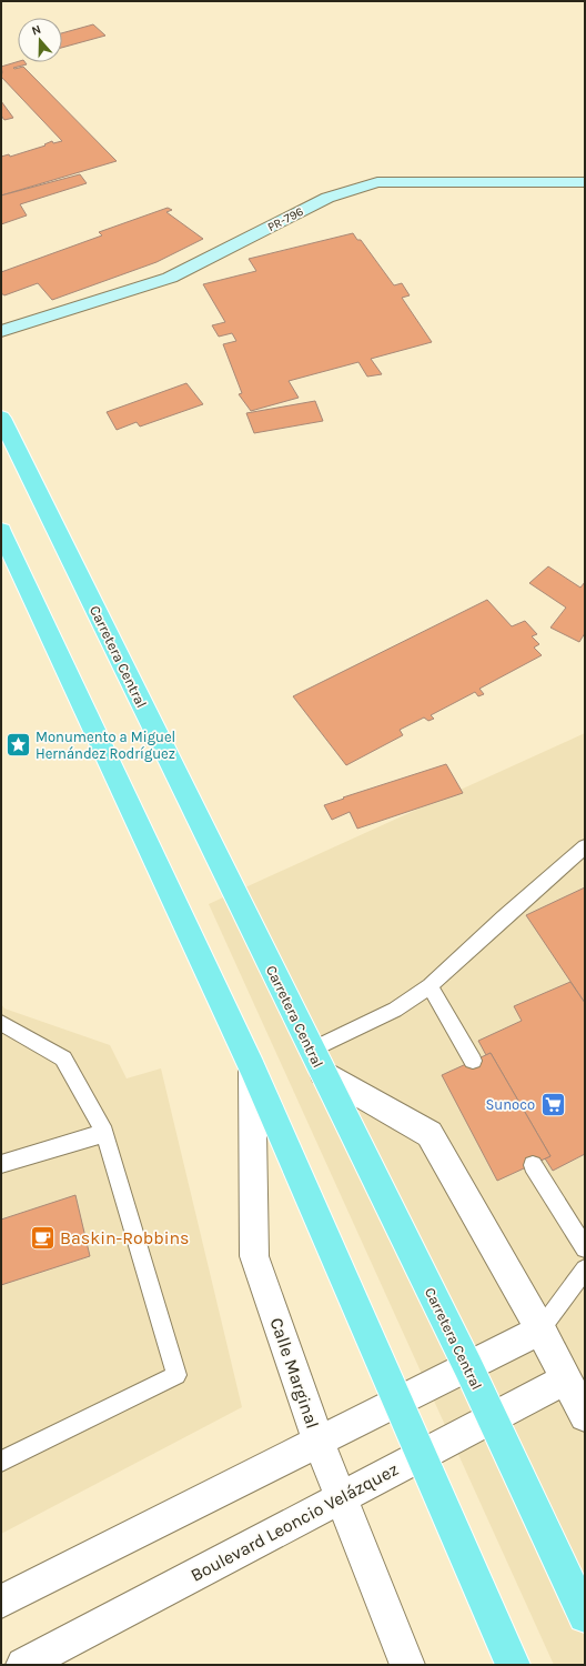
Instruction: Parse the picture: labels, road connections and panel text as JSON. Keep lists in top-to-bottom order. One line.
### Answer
{"streets":{"main road":["Carretera Central"],"street":["PR-796","Calle Marginal","Boulevard Leoncio Velázquez"]},"crossings":[["Carretera Central","Boulevard Leoncio Velázquez"],["Calle Marginal","Boulevard Leoncio Velázquez"]],"places":{"place":["Monumento a Miguel Hernández Rodríguez"],"supermarket":["Sunoco"],"cafe":["Baskin-Robbins"]},"north":"top"}
